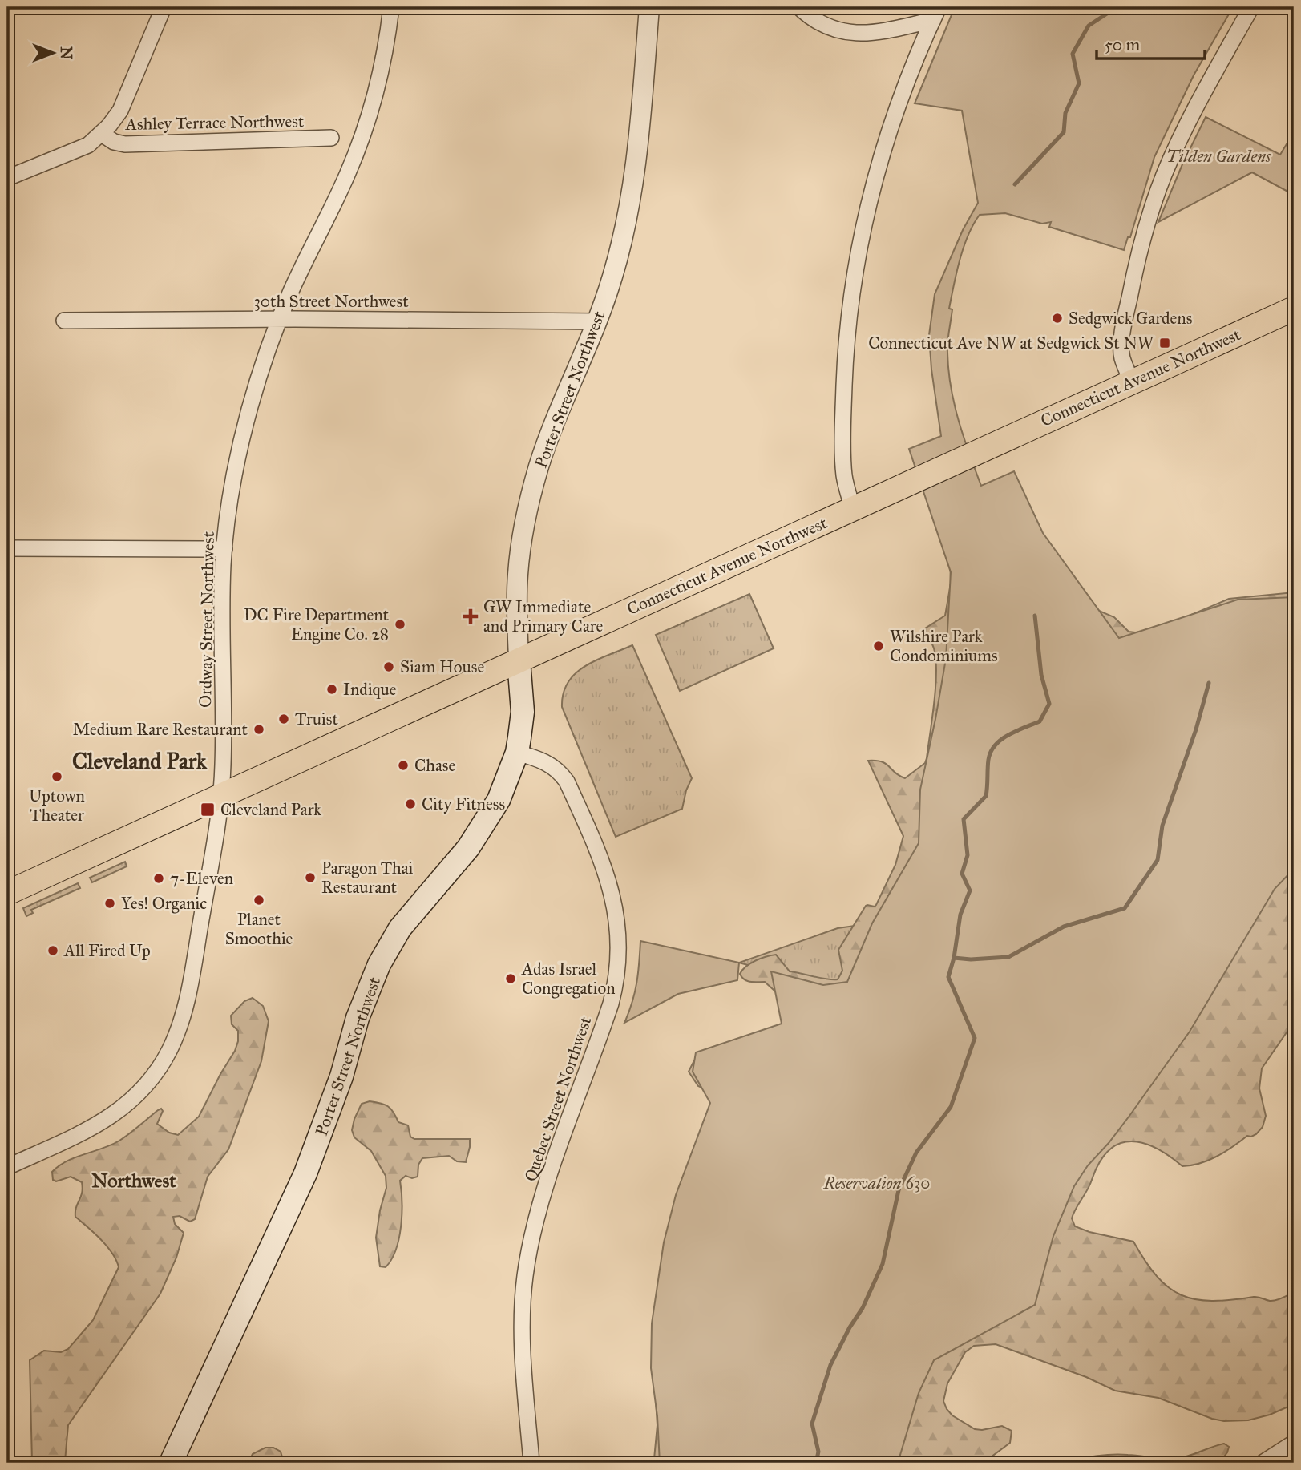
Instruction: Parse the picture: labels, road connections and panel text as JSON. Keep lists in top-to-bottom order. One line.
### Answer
{"streets":{"main road":["Connecticut Avenue Northwest","Porter Street Northwest"],"street":["Ashley Terrace Northwest","30th Street Northwest","Ordway Street Northwest","Quebec Street Northwest"]},"crossings":[["30th Street Northwest","Porter Street Northwest"],["30th Street Northwest","Ordway Street Northwest"],["Connecticut Avenue Northwest","Porter Street Northwest"],["Connecticut Avenue Northwest","Ordway Street Northwest"],["Porter Street Northwest","Quebec Street Northwest"]],"districts":["Cleveland Park","Northwest"],"parks":["Tilden Gardens","Reservation 630"],"places":{"other":["Sedgwick Gardens","DC Fire Department Engine Co. 28","Wilshire Park Condominiums","Siam House","Indique","Truist","Medium Rare Restaurant","Chase","Uptown Theater","City Fitness","Paragon Thai Restaurant","7-Eleven","Planet Smoothie","Yes! Organic","All Fired Up","Adas Israel Congregation"],"transit":["Connecticut Ave NW at Sedgwick St NW","Cleveland Park"],"health":["GW Immediate and Primary Care"]},"scale_bar":"50 m","north":"right"}
